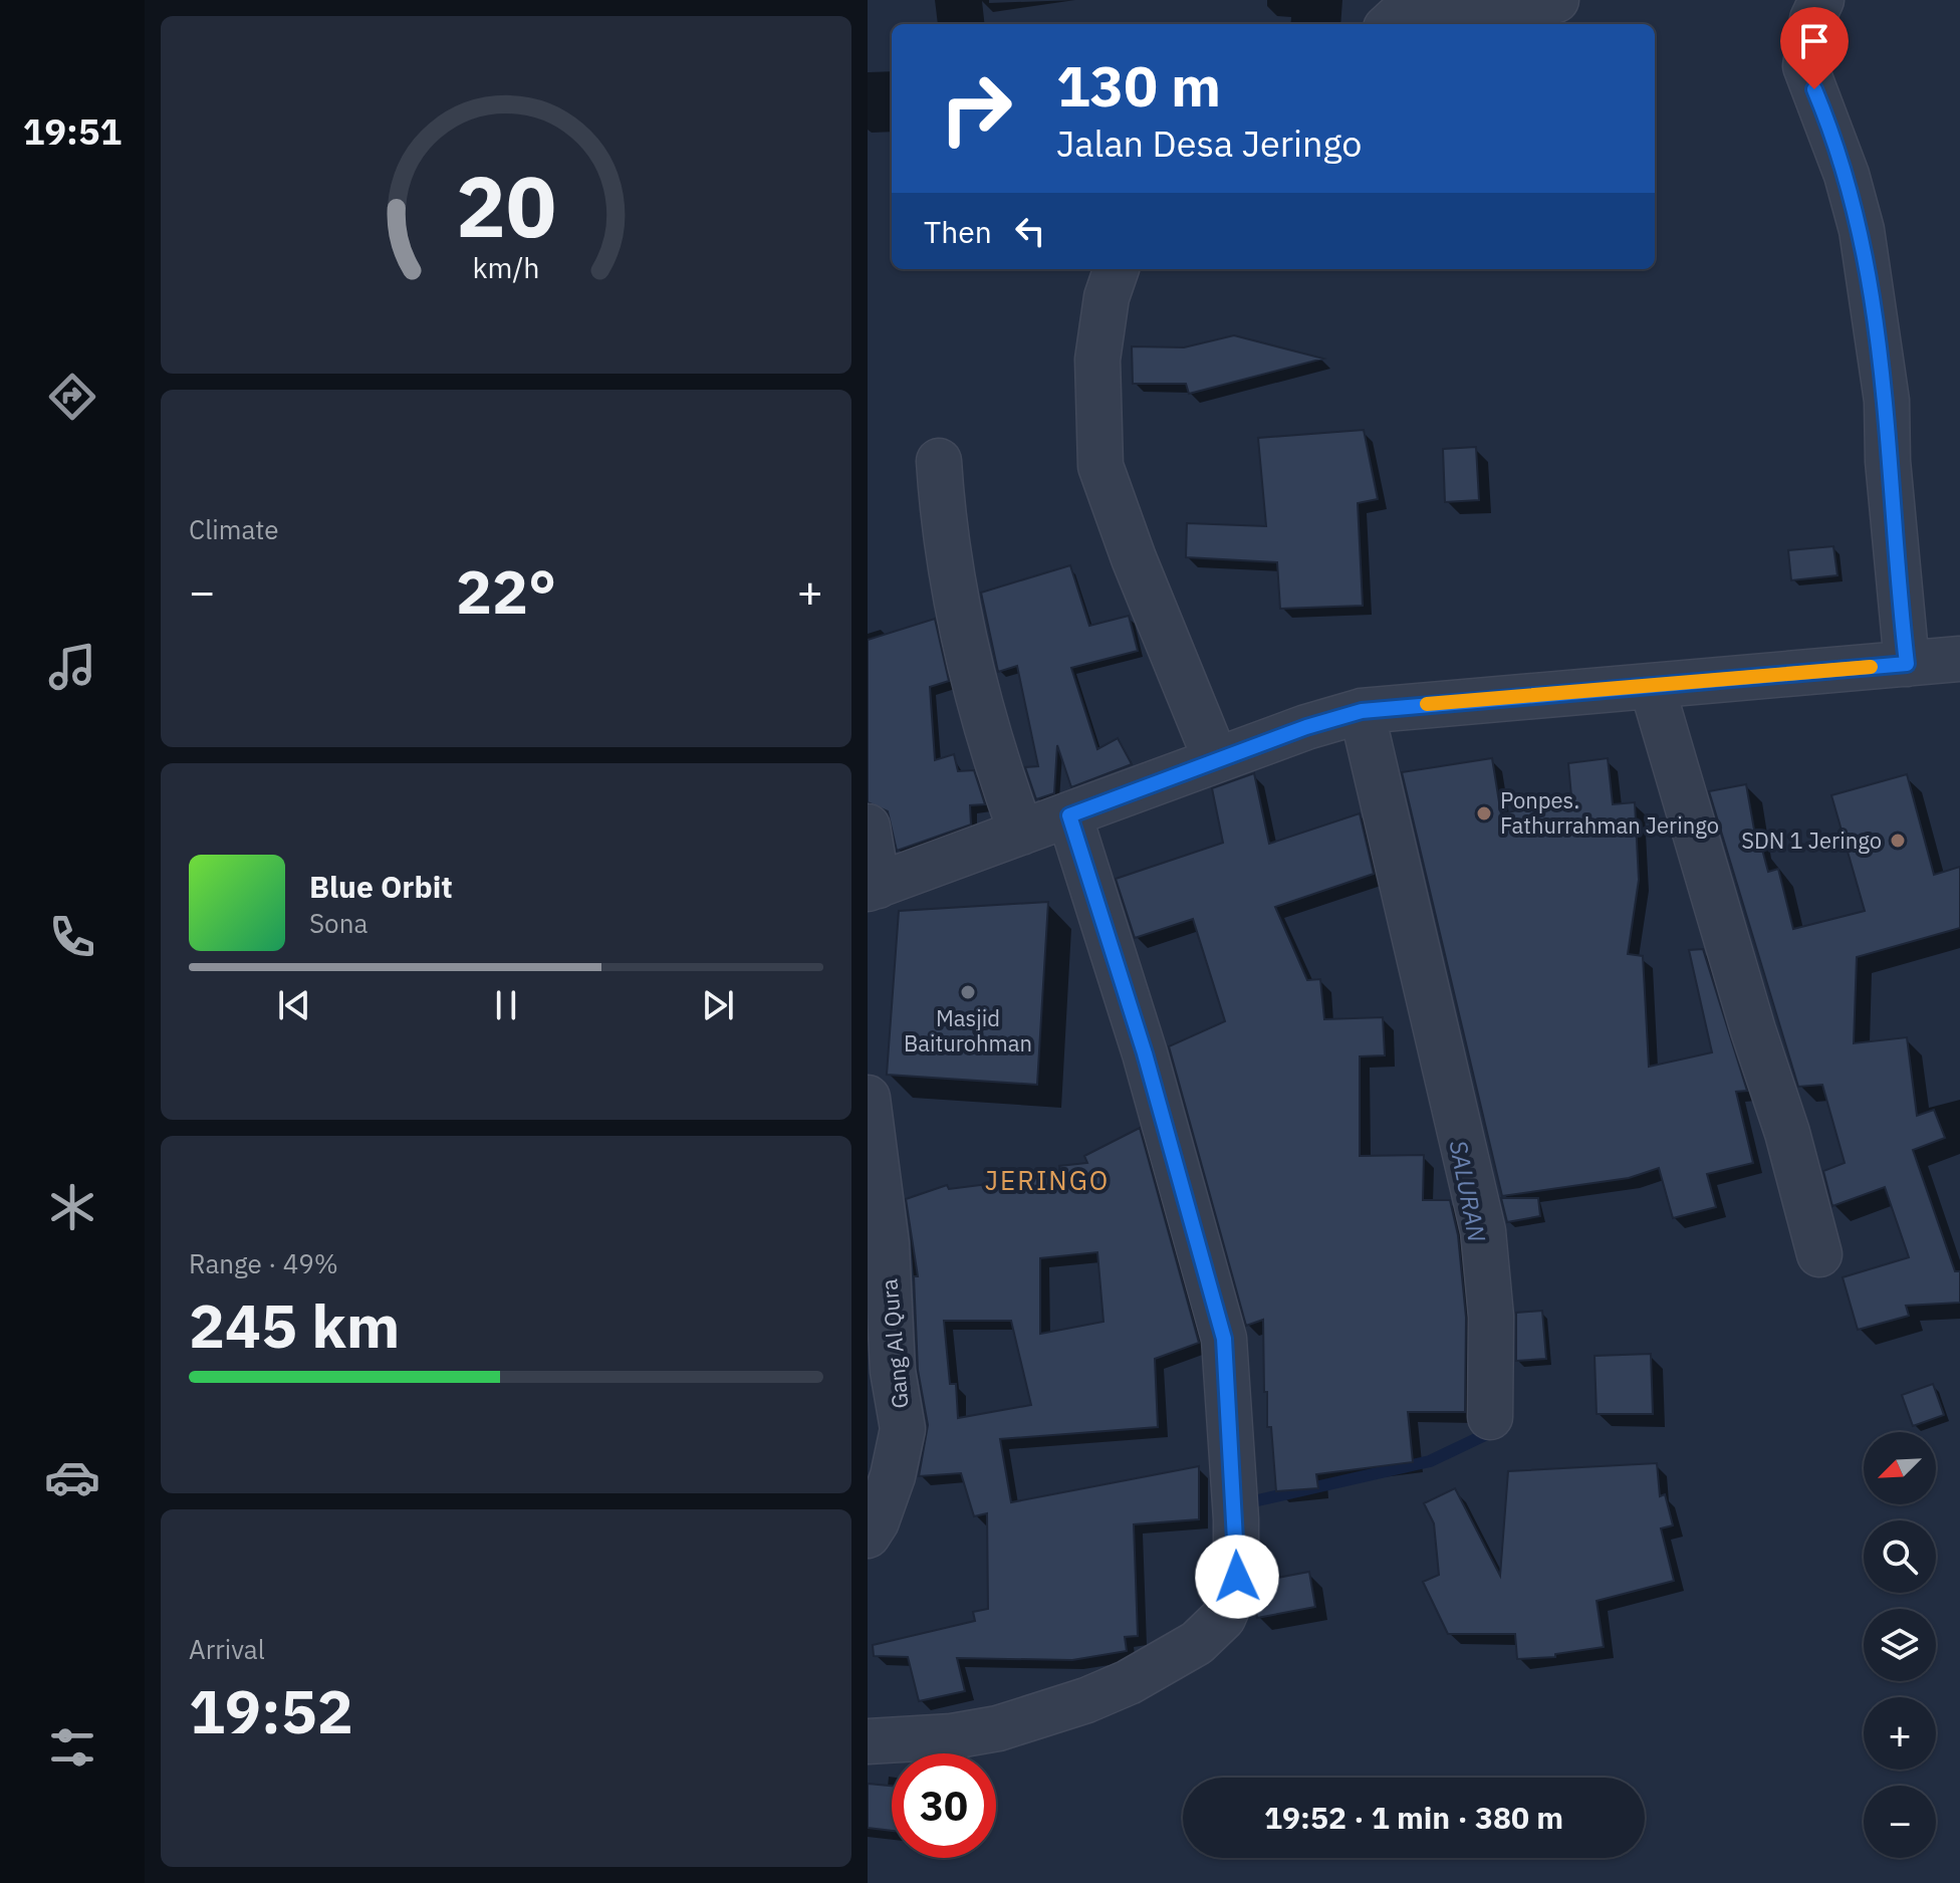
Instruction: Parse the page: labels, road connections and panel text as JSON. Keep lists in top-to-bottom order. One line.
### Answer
{"streets":{"street":["Gang Al Qura"]},"districts":["JERINGO"],"water":["SALURAN"],"places":["Ponpes. Fathurrahman Jeringo","SDN 1 Jeringo","Masjid Baiturohman"],"north":"bottom left","page":{"tabs":"19:51","turn":["130 m","Jalan Desa Jeringo"],"then":"Then","tile":["Climate",["Range · 49%","245 km"],["Arrival","19:52"]],"heat":["−","22°","+"],"song":["Blue Orbit","Sona"],"map_buttons":["+","−"],"limit":"30","trip":"19:52 · 1 min · 380 m","gauge":["20","km/h"]}}
